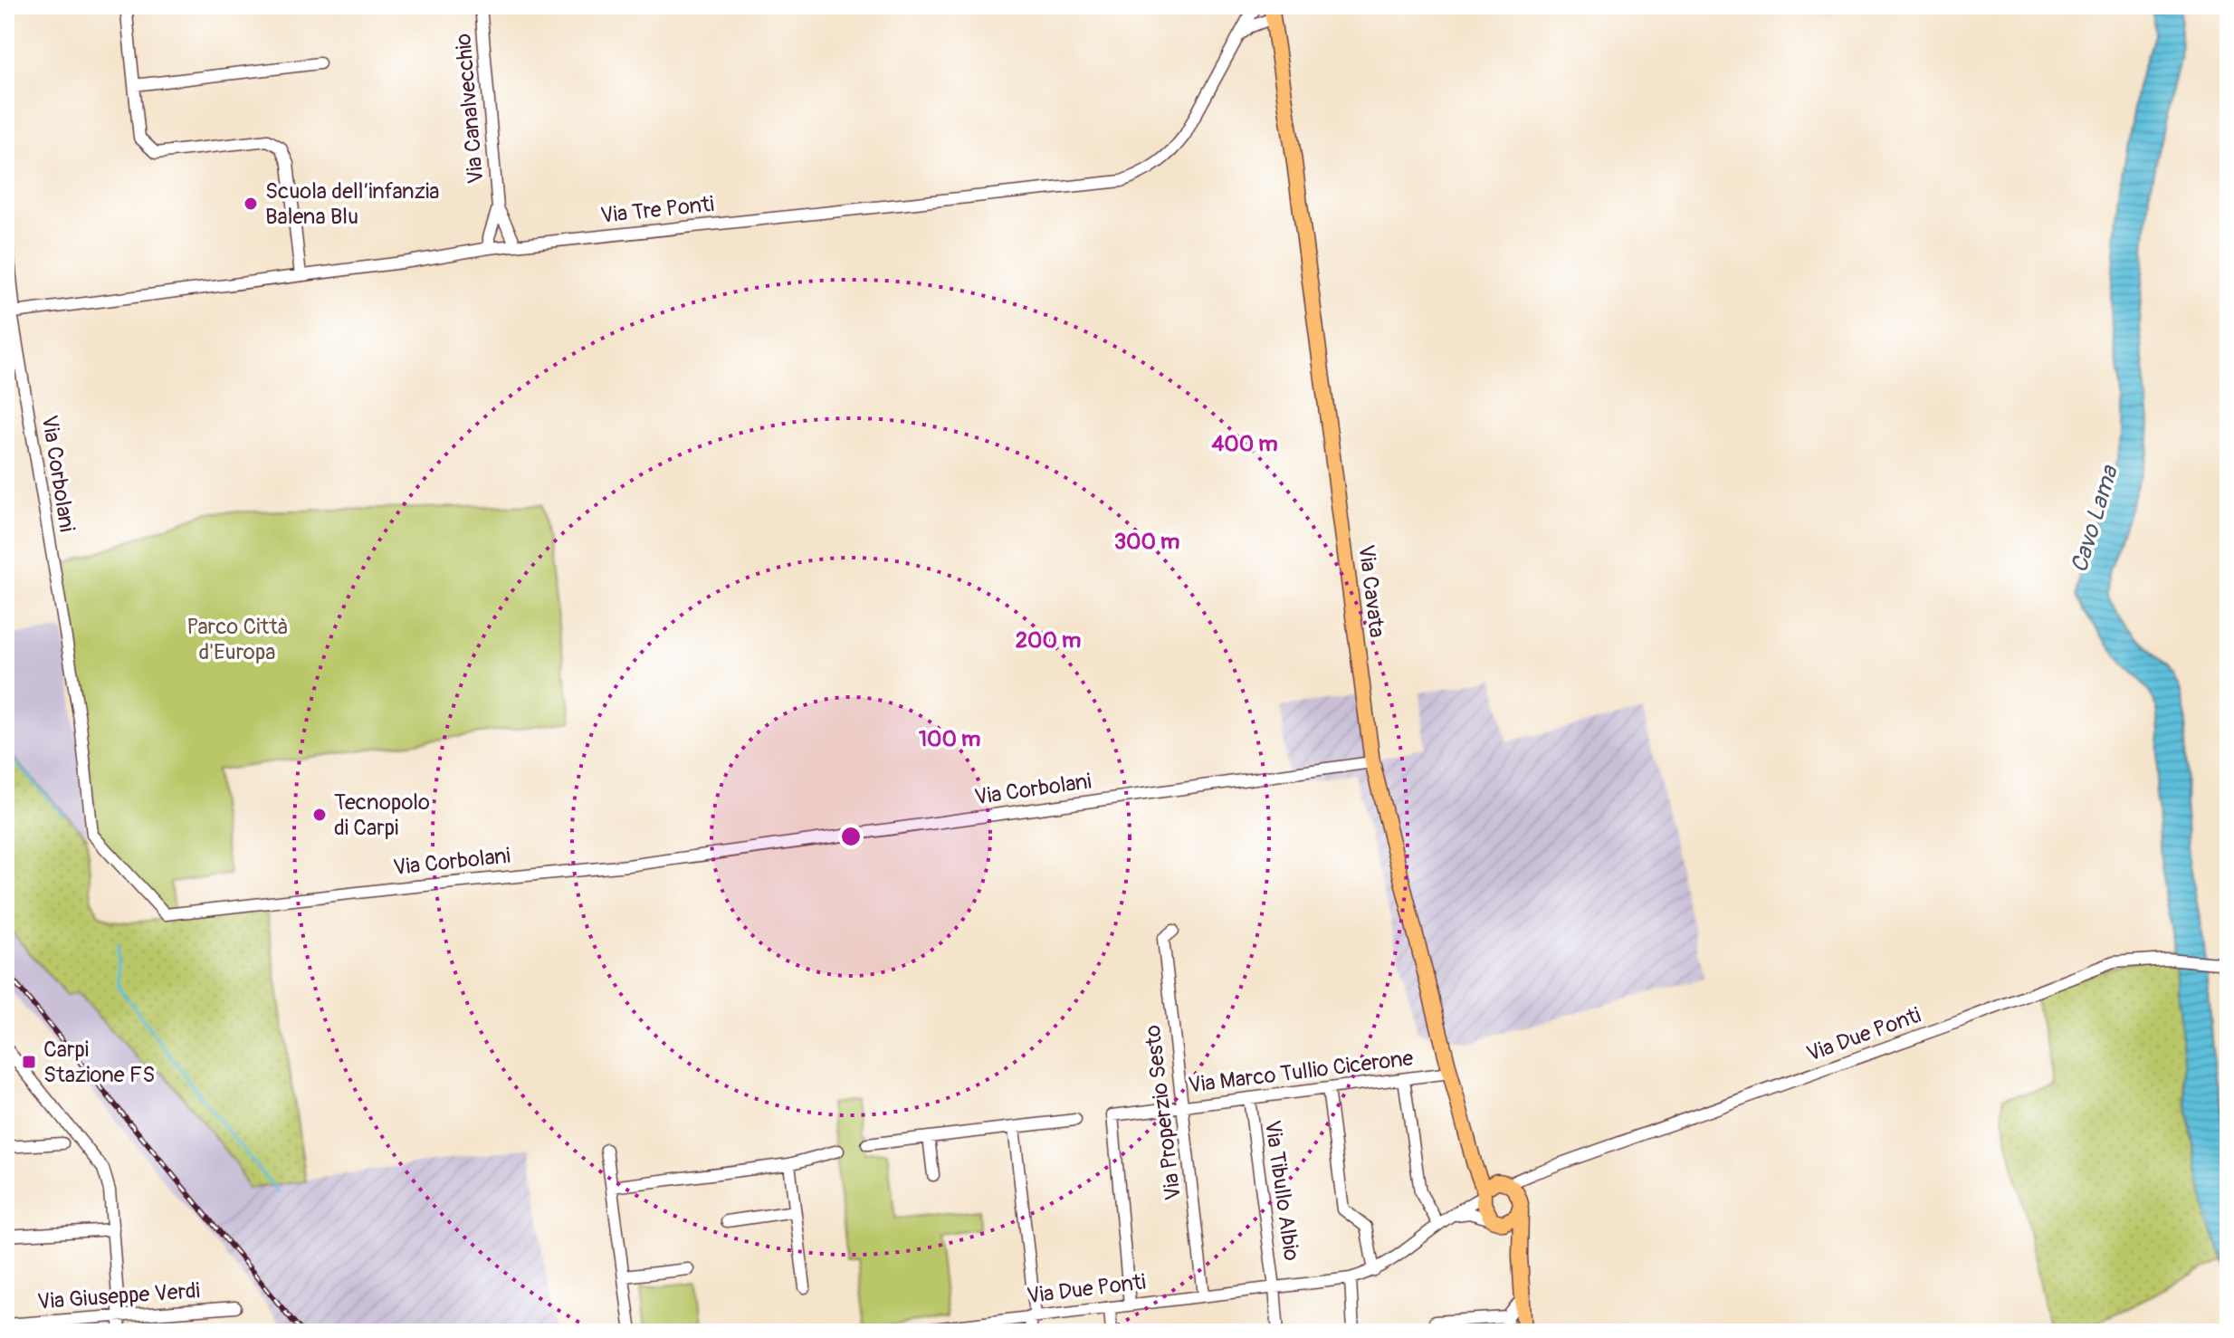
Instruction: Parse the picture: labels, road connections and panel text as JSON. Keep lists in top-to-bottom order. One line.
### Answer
{"streets":{"main road":["Via Cavata"],"street":["Via Canalvecchio","Via Tre Ponti","Via Corbolani","Via Due Ponti","Via Marco Tullio Cicerone","Via Properzio Sesto","Via Tibullo Albio","Via Giuseppe Verdi"]},"crossings":[["Via Canalvecchio","Via Tre Ponti"],["Via Tre Ponti","Via Corbolani"],["Via Corbolani","Via Cavata"],["Via Cavata","Via Due Ponti"],["Via Cavata","Via Marco Tullio Cicerone"],["Via Due Ponti","Via Marco Tullio Cicerone"],["Via Due Ponti","Via Properzio Sesto"],["Via Due Ponti","Via Tibullo Albio"],["Via Marco Tullio Cicerone","Via Properzio Sesto"],["Via Marco Tullio Cicerone","Via Tibullo Albio"]],"water":["Cavo Lama"],"parks":["Parco Città d'Europa"],"places":{"other":["Scuola dell’infanzia Balena Blu","Tecnopolo di Carpi"],"transit":["Carpi Stazione FS"]},"rings":["400 m","300 m","200 m","100 m"]}
